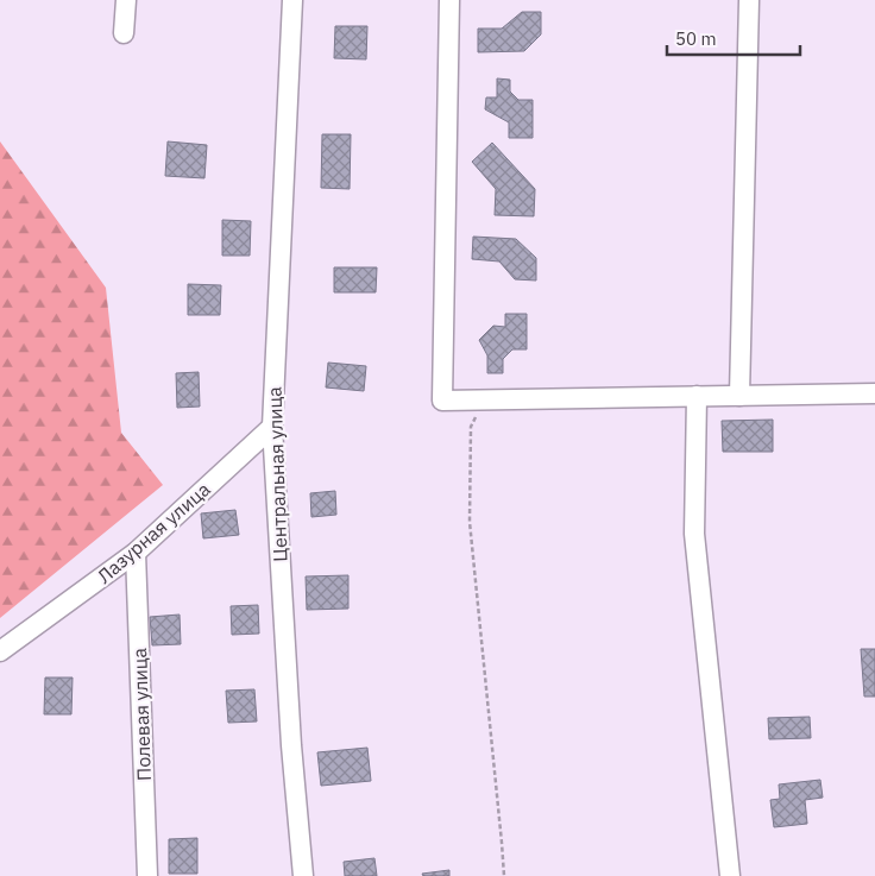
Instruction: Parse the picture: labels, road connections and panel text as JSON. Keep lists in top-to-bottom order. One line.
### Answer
{"streets":{"street":["Центральная улица","Лазурная улица","Полевая улица"]},"crossings":[["Центральная улица","Лазурная улица"],["Лазурная улица","Полевая улица"]],"scale_bar":"50 m"}
